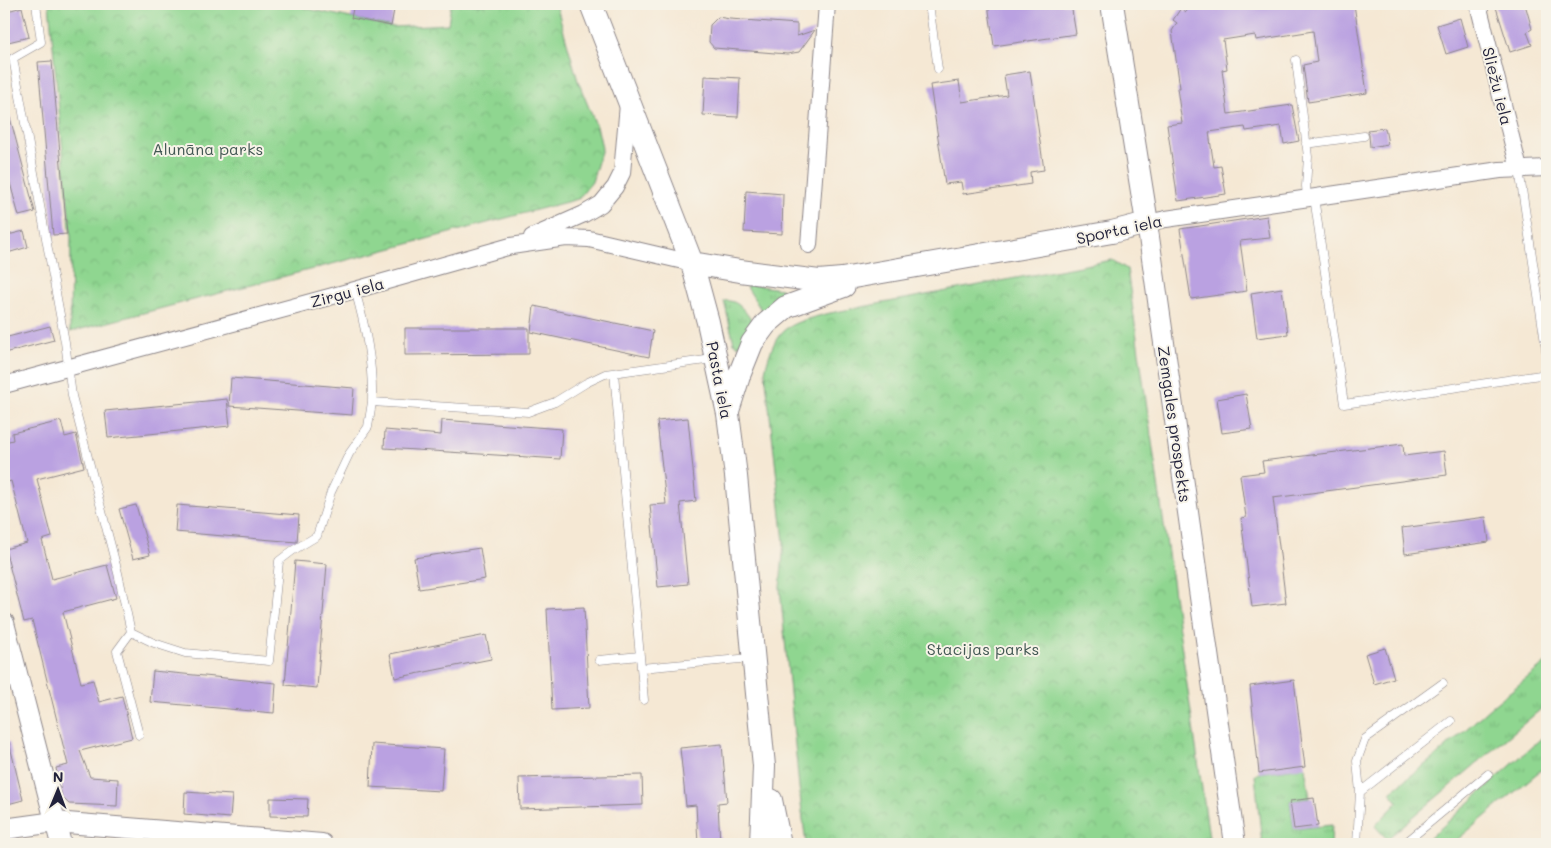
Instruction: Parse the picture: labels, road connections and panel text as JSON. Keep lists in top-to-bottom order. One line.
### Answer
{"streets":{"main road":["Sporta iela","Pasta iela","Zemgales prospekts"],"street":["Sliežu iela","Zirgu iela"]},"crossings":[["Sliežu iela","Sporta iela"],["Sporta iela","Zirgu iela"],["Sporta iela","Pasta iela"],["Sporta iela","Zemgales prospekts"],["Zirgu iela","Pasta iela"]],"parks":["Alunāna parks","Stacijas parks"],"north":"top"}
